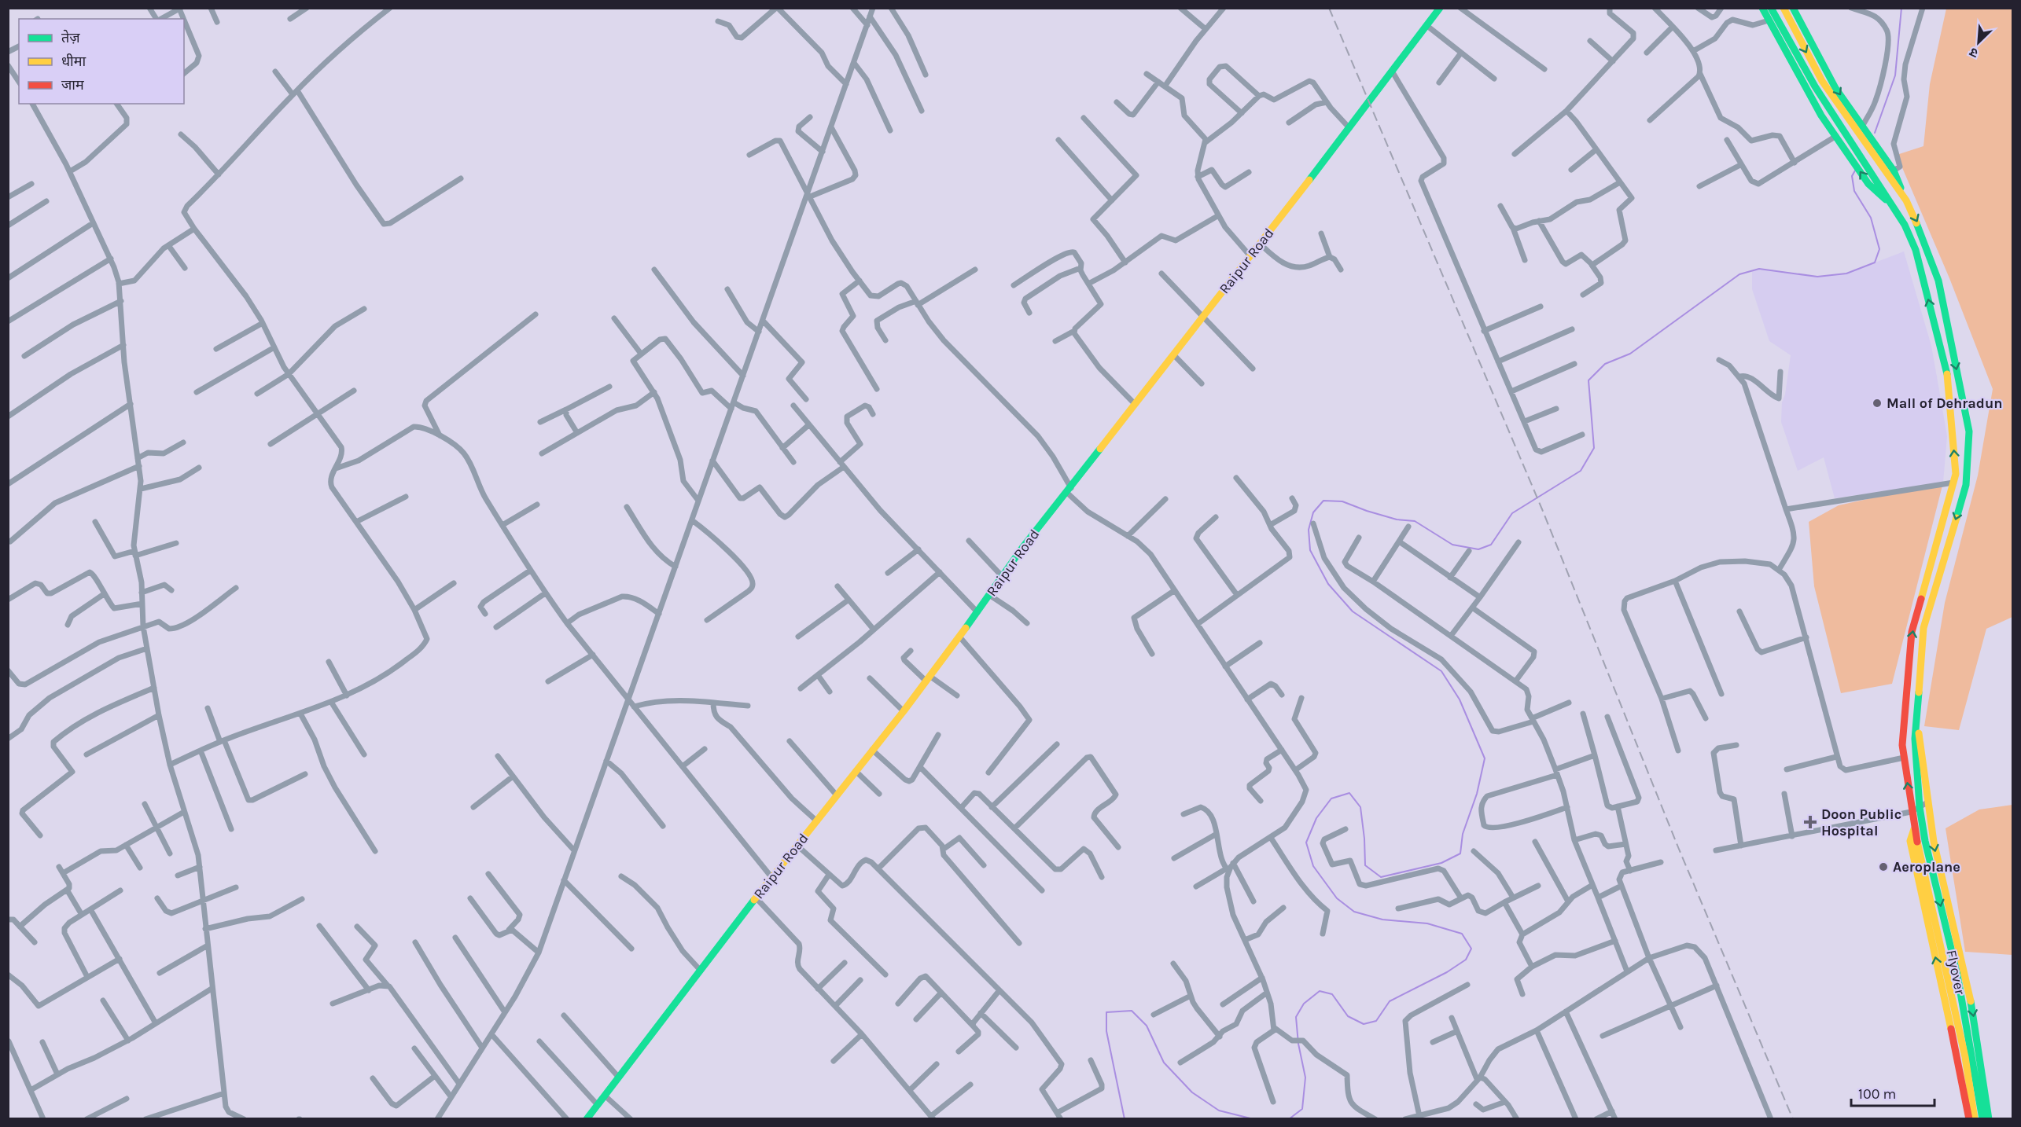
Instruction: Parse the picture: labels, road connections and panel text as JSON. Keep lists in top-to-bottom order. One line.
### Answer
{"streets":{"main road":["Raipur Road","Flyover"]},"places":{"other":["Mall of Dehradun","Aeroplane"],"health":["Doon Public Hospital"]},"legend":["तेज़","धीमा","जाम"],"scale_bar":"100 m","north":"bottom left"}
